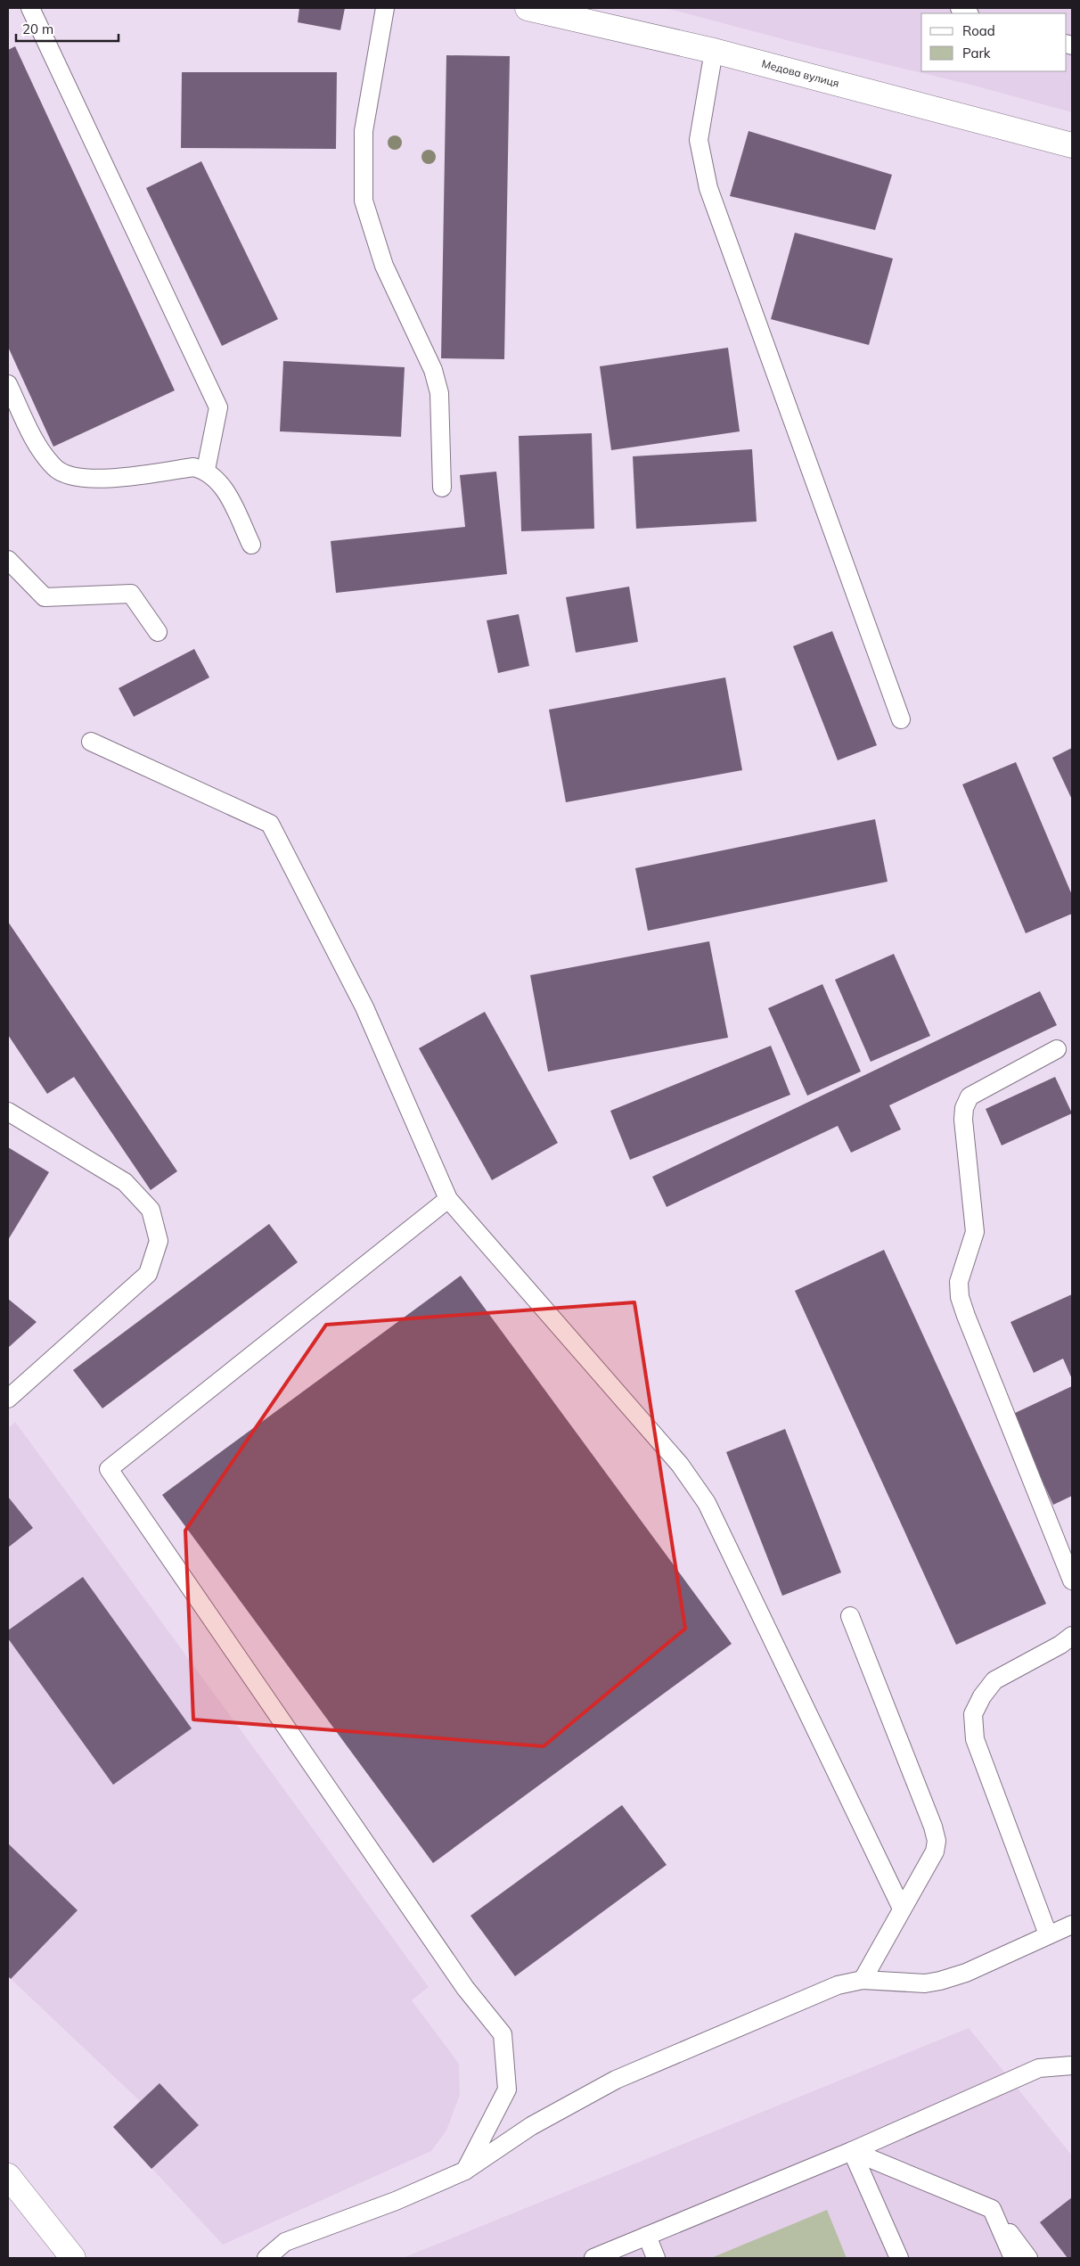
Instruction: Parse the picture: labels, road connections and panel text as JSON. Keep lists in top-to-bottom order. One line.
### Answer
{"streets":{"street":["Медова вулиця"]},"legend":["Road","Park"],"scale_bar":"20 m"}
